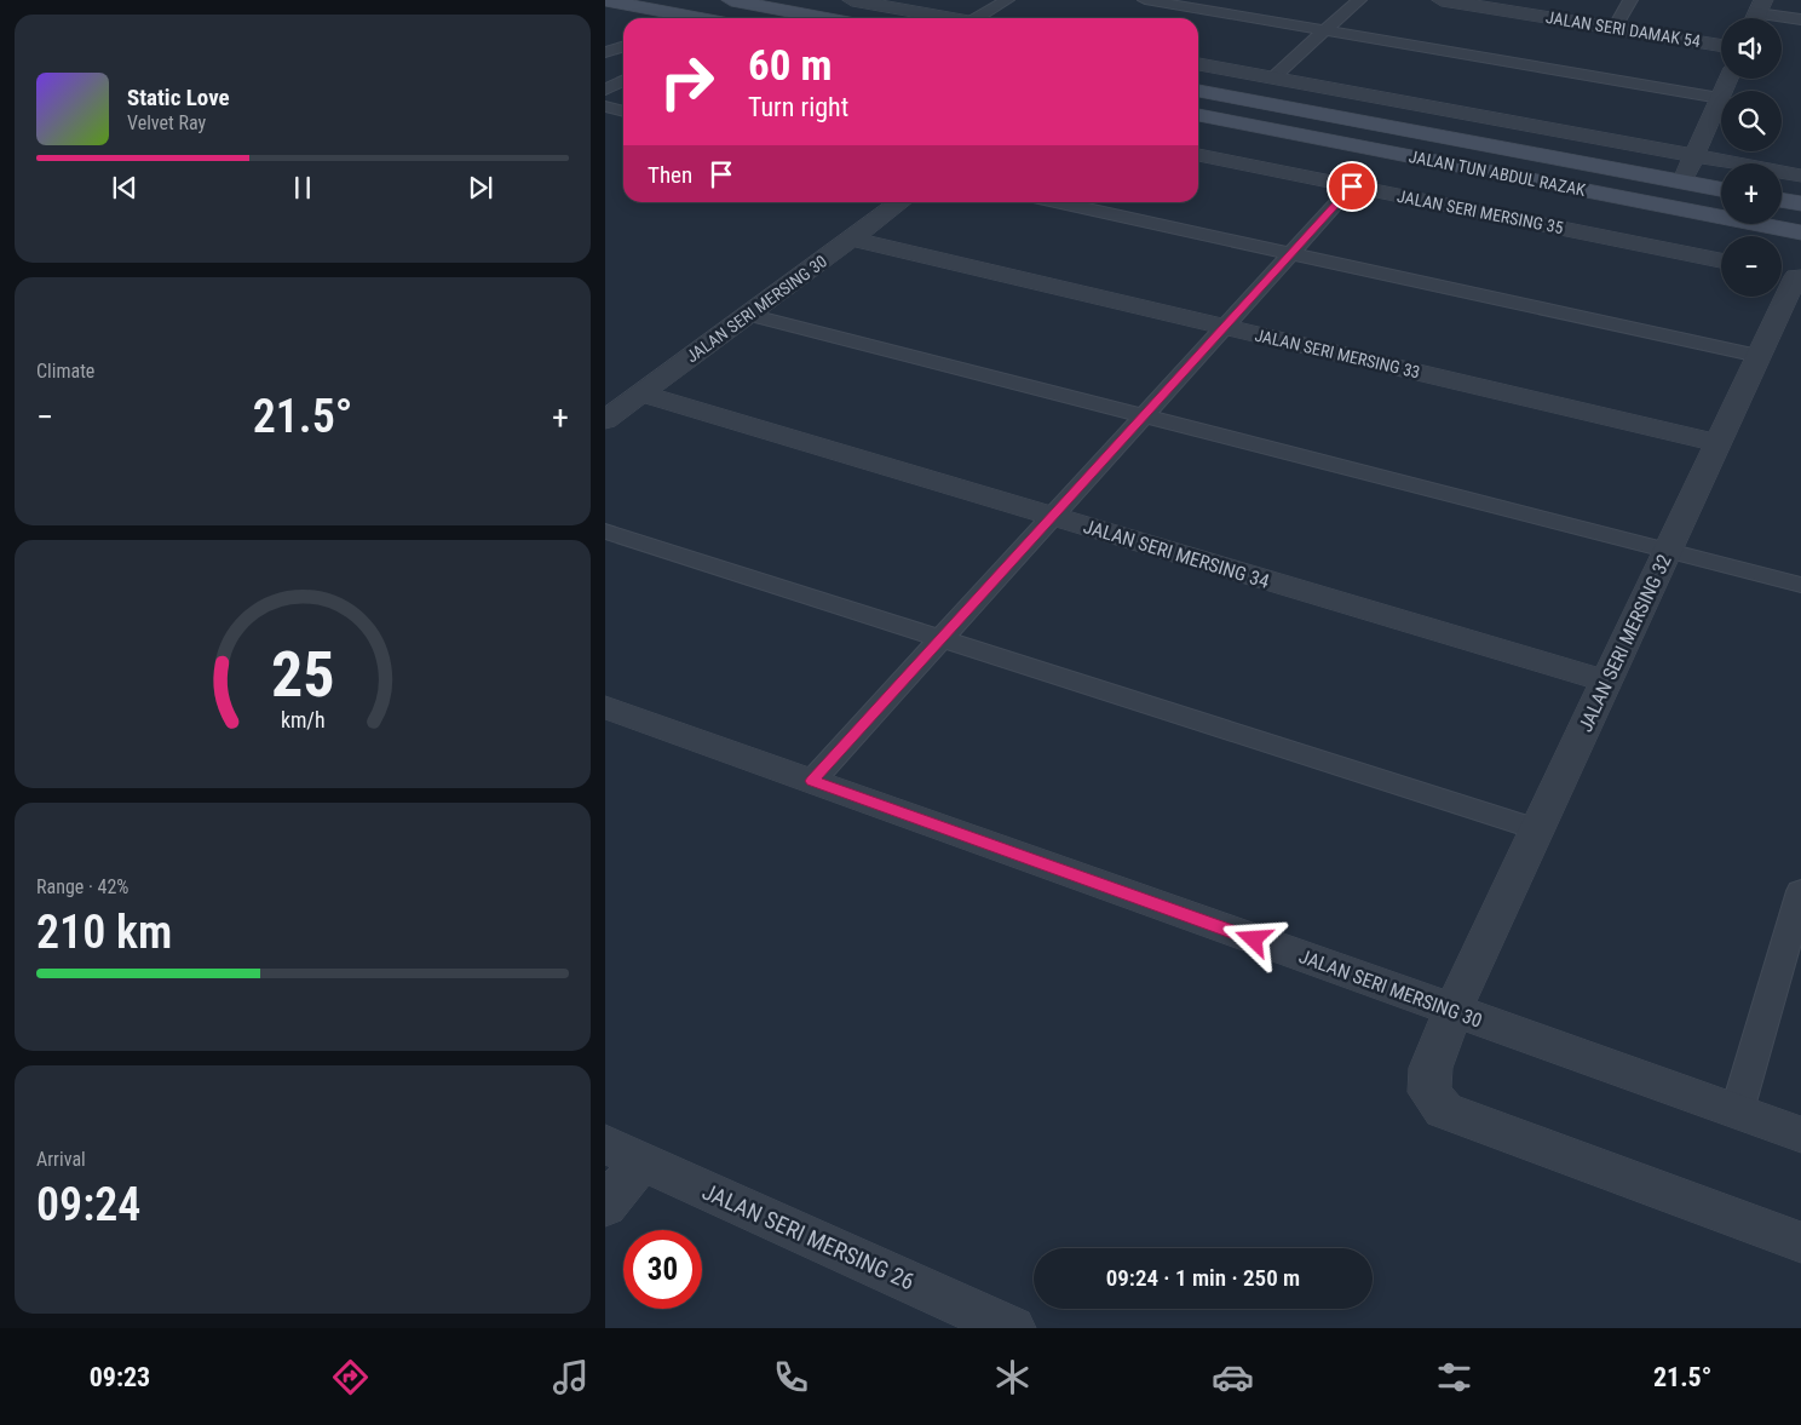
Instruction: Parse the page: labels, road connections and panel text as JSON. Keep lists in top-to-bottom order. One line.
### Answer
{"streets":{"main road":["JALAN TUN ABDUL RAZAK"],"street":["JALAN SERI DAMAK 54","JALAN SERI MERSING 35","JALAN SERI MERSING 30","JALAN SERI MERSING 33","JALAN SERI MERSING 34","JALAN SERI MERSING 32","JALAN SERI MERSING 26"]},"crossings":[["JALAN SERI MERSING 30","JALAN SERI MERSING 33"],["JALAN SERI MERSING 30","JALAN SERI MERSING 34"],["JALAN SERI MERSING 30","JALAN SERI MERSING 32"],["JALAN SERI MERSING 33","JALAN SERI MERSING 32"],["JALAN SERI MERSING 34","JALAN SERI MERSING 32"]],"page":{"map_buttons":["+","−"],"turn":["60 m","Turn right"],"song":["Static Love","Velvet Ray"],"then":"Then","tile":["Climate",["Range · 42%","210 km"],["Arrival","09:24"]],"heat":["−","21.5°","+"],"limit":"30","trip":"09:24 · 1 min · 250 m","tabs":["09:23","21.5°"],"gauge":["25","km/h"]}}
